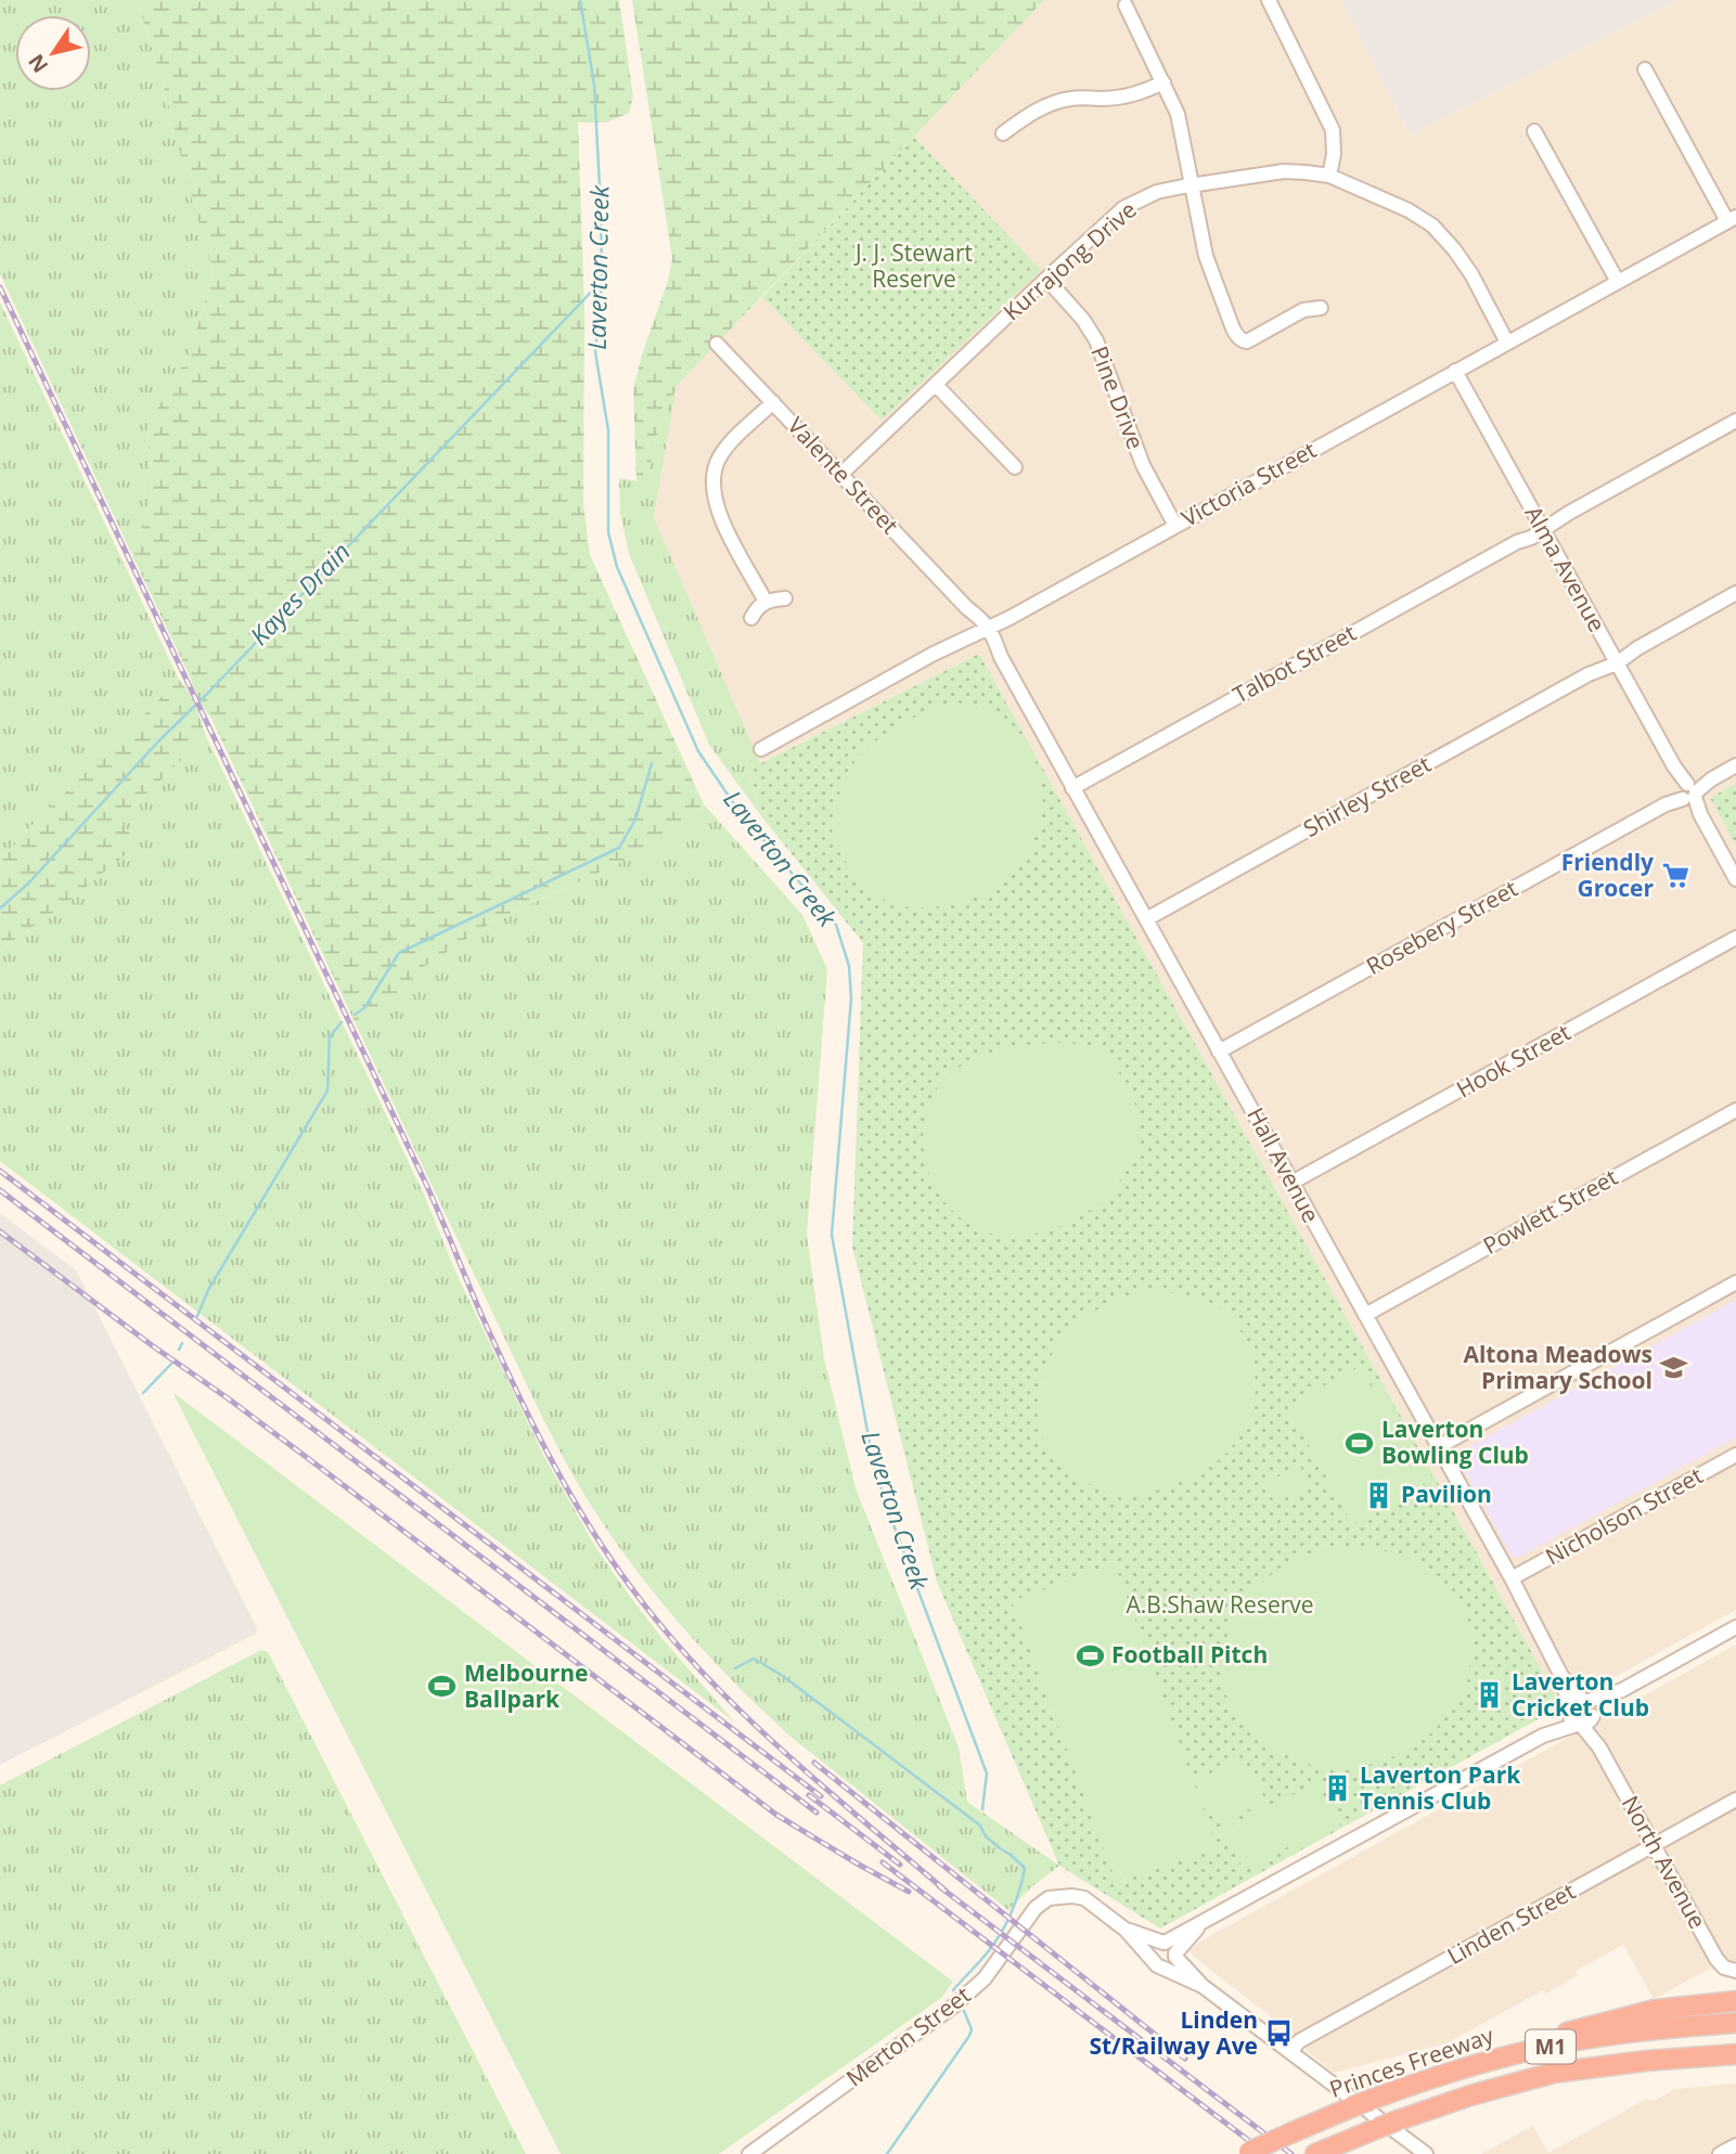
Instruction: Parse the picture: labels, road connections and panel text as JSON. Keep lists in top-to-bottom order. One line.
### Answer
{"streets":{"highway":["M1","Princes Freeway"],"street":["Kurrajong Drive","Pine Drive","Valente Street","Victoria Street","Alma Avenue","Talbot Street","Shirley Street","Rosebery Street","Hook Street","Hall Avenue","Powlett Street","Nicholson Street","North Avenue","Linden Street","Merton Street"]},"crossings":[["Kurrajong Drive","Pine Drive"],["Kurrajong Drive","Valente Street"],["Kurrajong Drive","Victoria Street"],["Pine Drive","Victoria Street"],["Valente Street","Victoria Street"],["Valente Street","Hall Avenue"],["Victoria Street","Alma Avenue"],["Victoria Street","Hall Avenue"],["Alma Avenue","Talbot Street"],["Alma Avenue","Shirley Street"],["Alma Avenue","Rosebery Street"],["Talbot Street","Hall Avenue"],["Shirley Street","Hall Avenue"],["Rosebery Street","Hall Avenue"],["Hook Street","Hall Avenue"],["Hall Avenue","Powlett Street"],["Hall Avenue","Nicholson Street"],["Hall Avenue","North Avenue"],["North Avenue","Linden Street"]],"water":["Laverton Creek","Kayes Drain"],"parks":["J. J. Stewart Reserve","A.B.Shaw Reserve"],"places":{"supermarket":["Friendly Grocer"],"school or university":["Altona Meadows Primary School"],"sports":["Laverton Bowling Club","Football Pitch","Melbourne Ballpark"],"building":["Pavilion","Laverton Cricket Club","Laverton Park Tennis Club"],"bus stop":["Linden St/Railway Ave"]},"north":"bottom left"}
